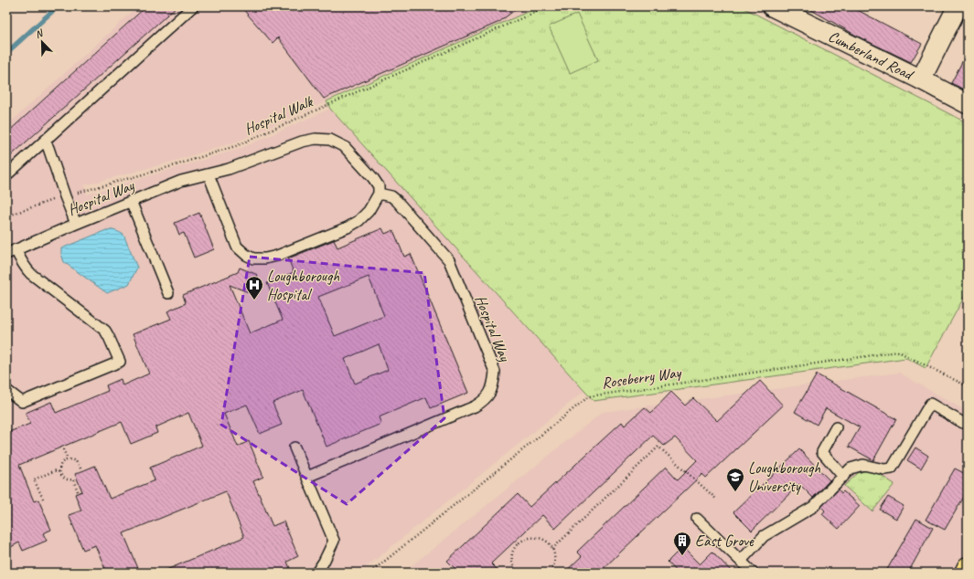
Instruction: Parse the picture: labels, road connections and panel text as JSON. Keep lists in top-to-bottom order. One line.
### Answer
{"streets":{"street":["Cumberland Road"],"lane":["Hospital Way"],"path":["Hospital Walk","Roseberry Way"]},"places":{"hospital":["Loughborough Hospital"],"school or university":["Loughborough University"],"building":["East Grove"]},"north":"top left"}
